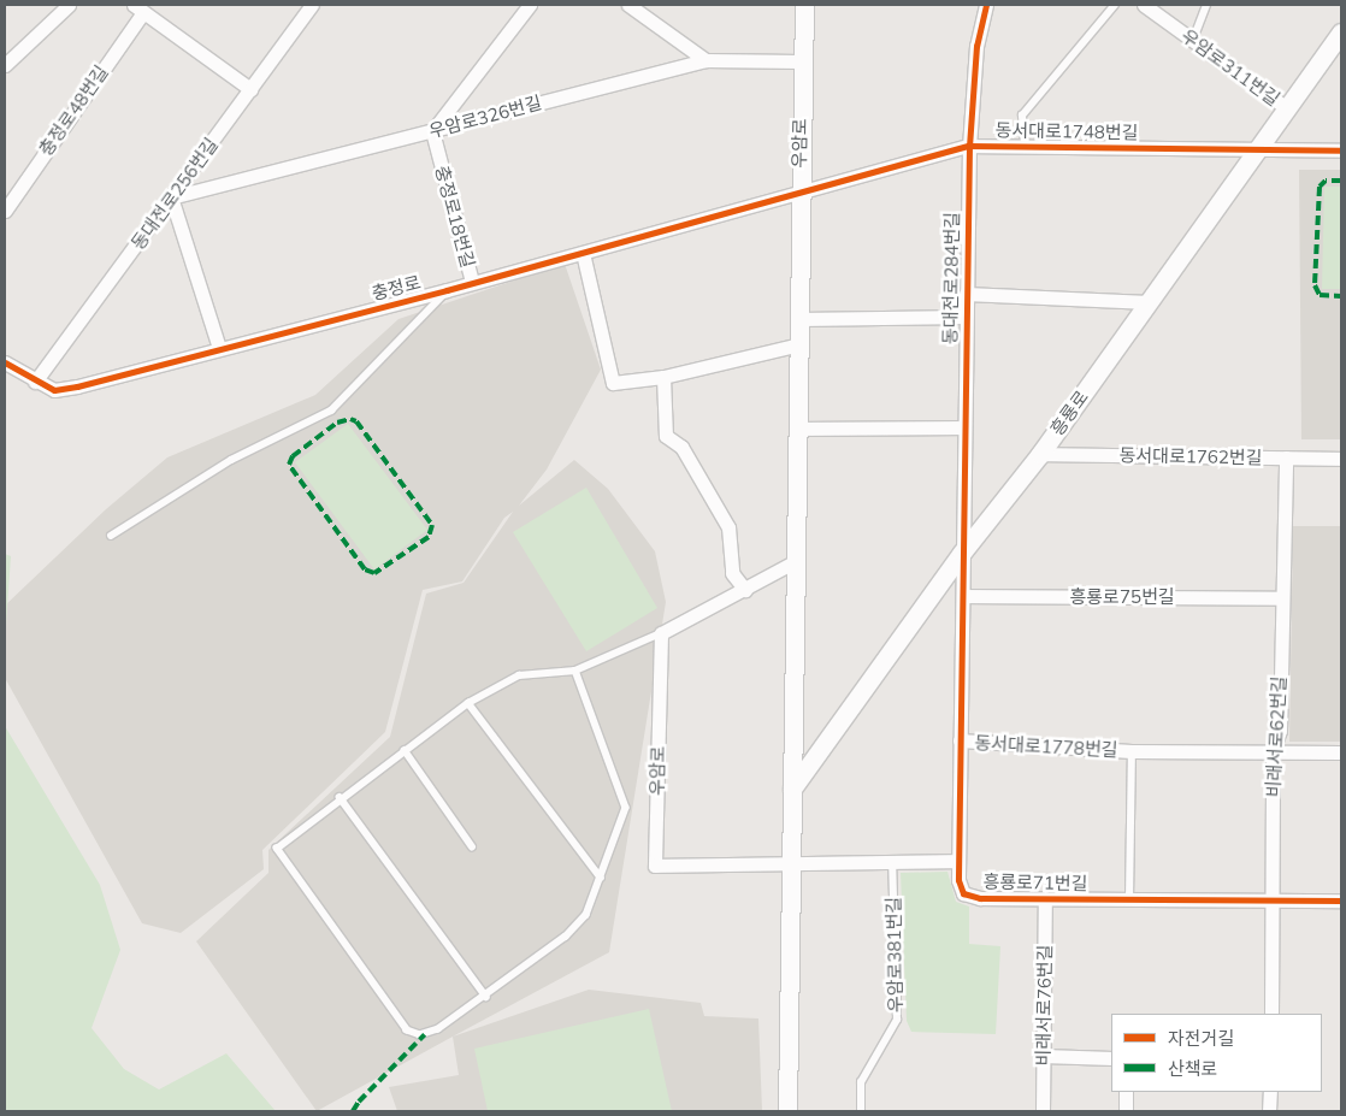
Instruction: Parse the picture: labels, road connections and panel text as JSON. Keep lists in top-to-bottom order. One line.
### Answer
{"streets":{"main road":["우암로","흥룡로"],"street":["우암로311번길","충정로48번길","우암로326번길","동서대로1748번길","동대전로256번길","충정로18번길","동대전로284번길","충정로","동서대로1762번길","흥룡로75번길","비래서로62번길","동서대로1778번길","흥룡로71번길","비래서로76번길"],"lane":["우암로381번길"]},"crossings":[["우암로311번길","흥룡로"],["우암로326번길","우암로"],["우암로326번길","동대전로256번길"],["우암로326번길","충정로18번길"],["동서대로1748번길","우암로"],["동서대로1748번길","동대전로284번길"],["동서대로1748번길","충정로"],["동서대로1748번길","흥룡로"],["우암로","충정로"],["우암로","흥룡로"],["우암로","흥룡로71번길"],["우암로","우암로381번길"],["동대전로256번길","충정로"],["충정로18번길","충정로"],["동대전로284번길","흥룡로"],["동대전로284번길","흥룡로71번길"],["흥룡로","동서대로1762번길"],["흥룡로","흥룡로71번길"],["동서대로1762번길","비래서로62번길"],["흥룡로75번길","비래서로62번길"],["흥룡로75번길","흥룡로71번길"],["비래서로62번길","동서대로1778번길"],["비래서로62번길","흥룡로71번길"],["동서대로1778번길","흥룡로71번길"],["흥룡로71번길","비래서로76번길"]],"legend":["자전거길","산책로"]}
